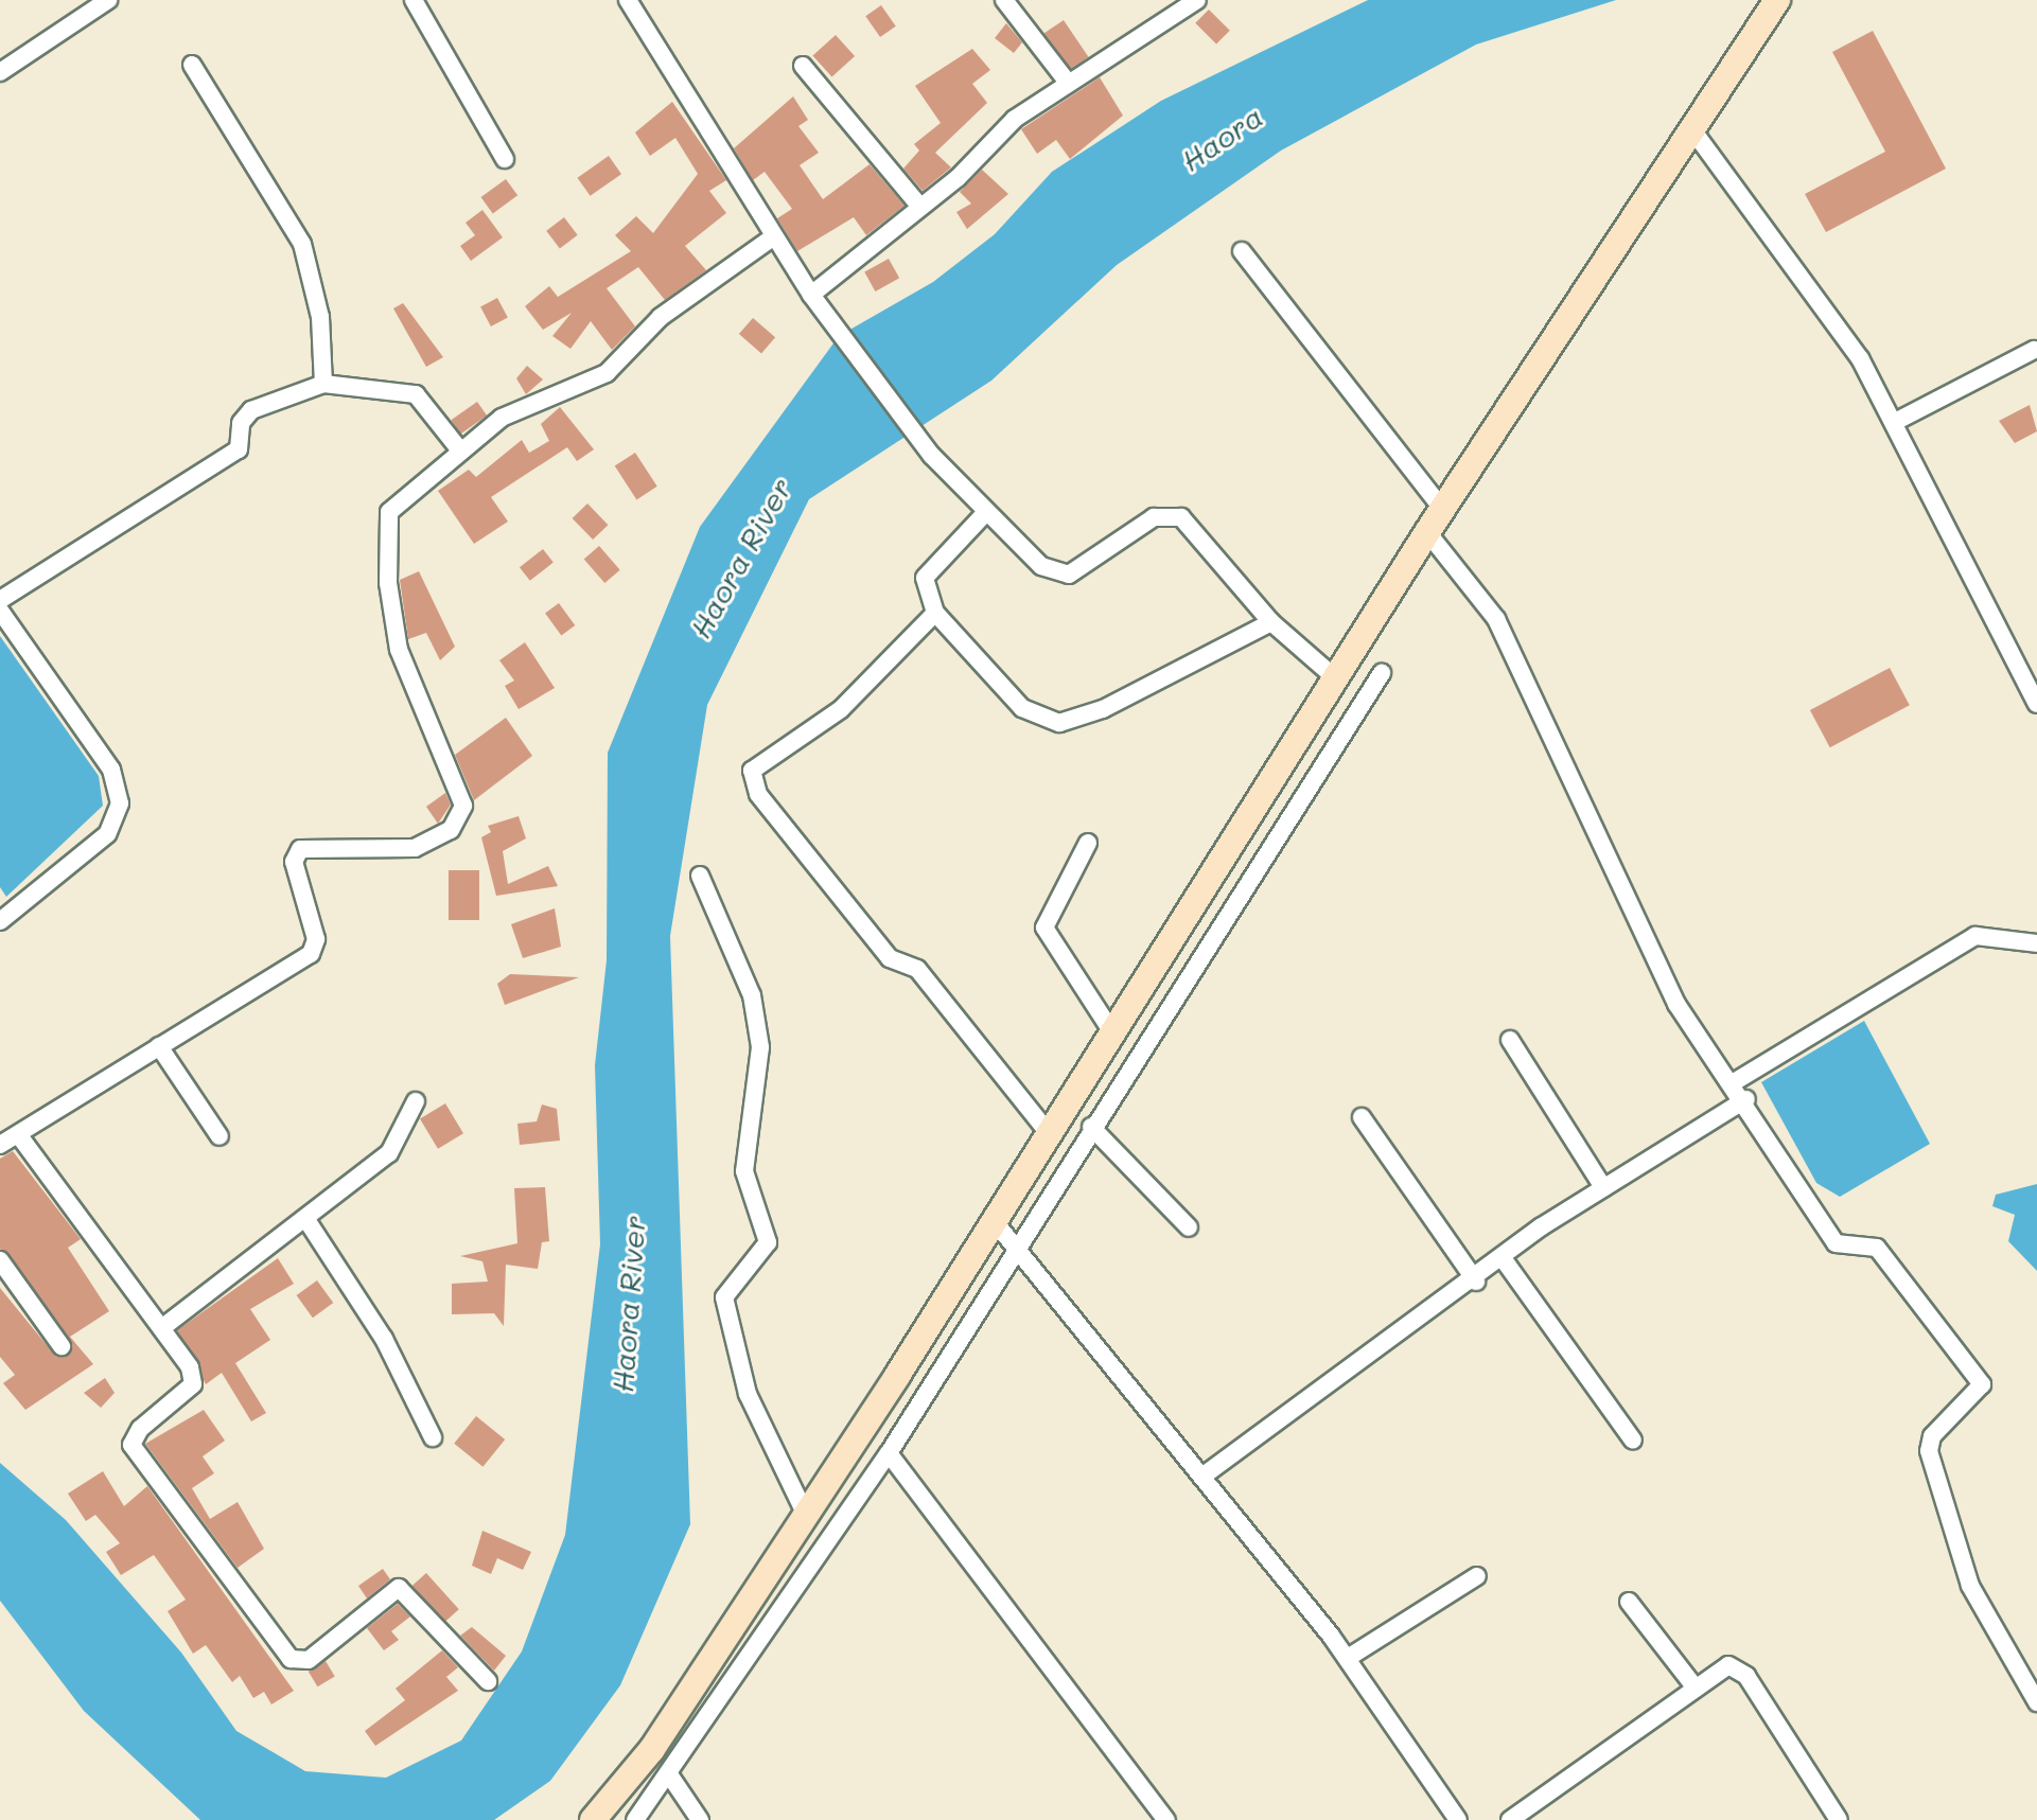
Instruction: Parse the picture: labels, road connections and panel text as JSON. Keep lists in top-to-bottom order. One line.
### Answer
{"water":["Haora","Haora River"]}
